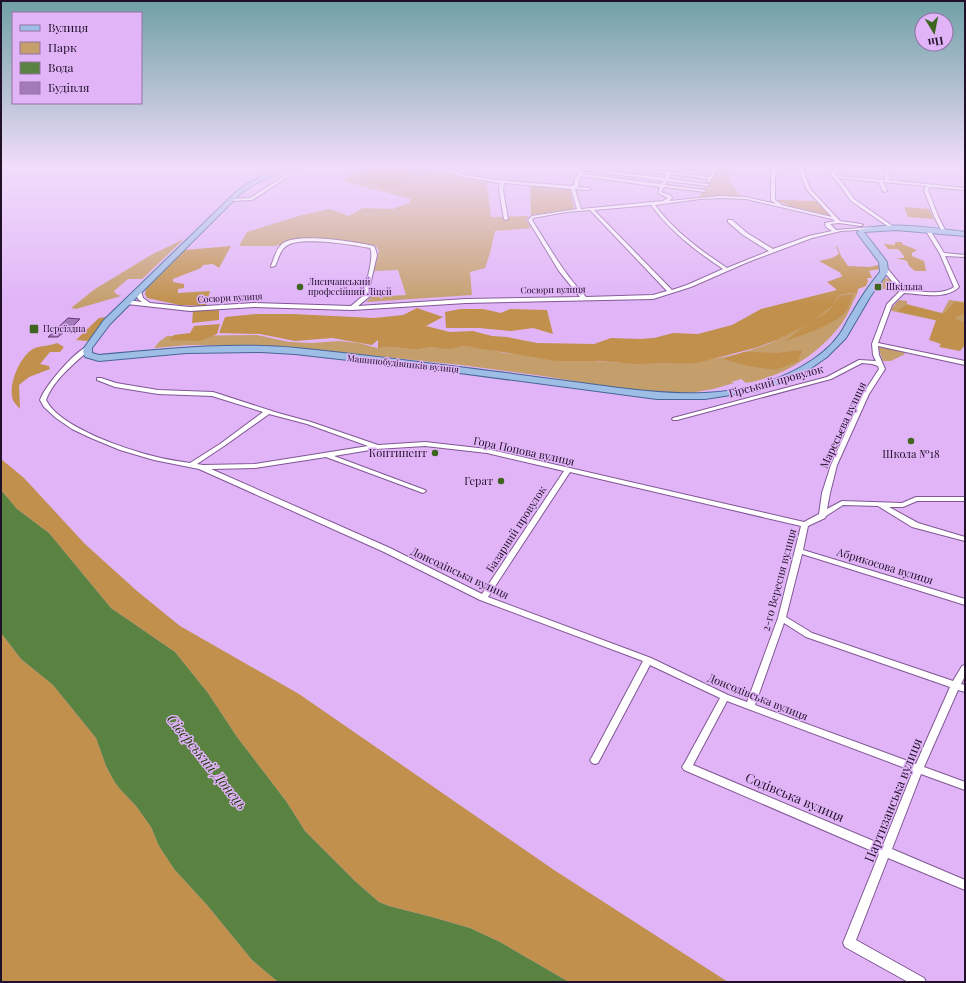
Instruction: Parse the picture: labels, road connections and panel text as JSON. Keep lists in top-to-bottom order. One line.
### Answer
{"streets":{"main road":["Сосюри вулиця","Машинобудівників вулиця"],"street":["Гірський провулок","Маресьєва вулиця","Гора Попова вулиця","Базарний провулок","Абрикосова вулиця","Донсодівська вулиця","2-го Вересня вулиця","Содівська вулиця","Партизанська вулиця"]},"crossings":[["Машинобудівників вулиця","Донсодівська вулиця"],["Гірський провулок","Маресьєва вулиця"],["Гора Попова вулиця","Базарний провулок"],["Гора Попова вулиця","2-го Вересня вулиця"],["Базарний провулок","Донсодівська вулиця"],["Абрикосова вулиця","2-го Вересня вулиця"],["Донсодівська вулиця","2-го Вересня вулиця"],["Донсодівська вулиця","Содівська вулиця"],["Донсодівська вулиця","Партизанська вулиця"],["Содівська вулиця","Партизанська вулиця"]],"water":["Сіверський Донець"],"places":{"other":["Лисичанський професійний Ліцей","Школа №18","Континент","Герат"],"transit":["Шкільна","Переїздна"]},"legend":["Вулиця","Парк","Вода","Будівля"],"north":"bottom"}
